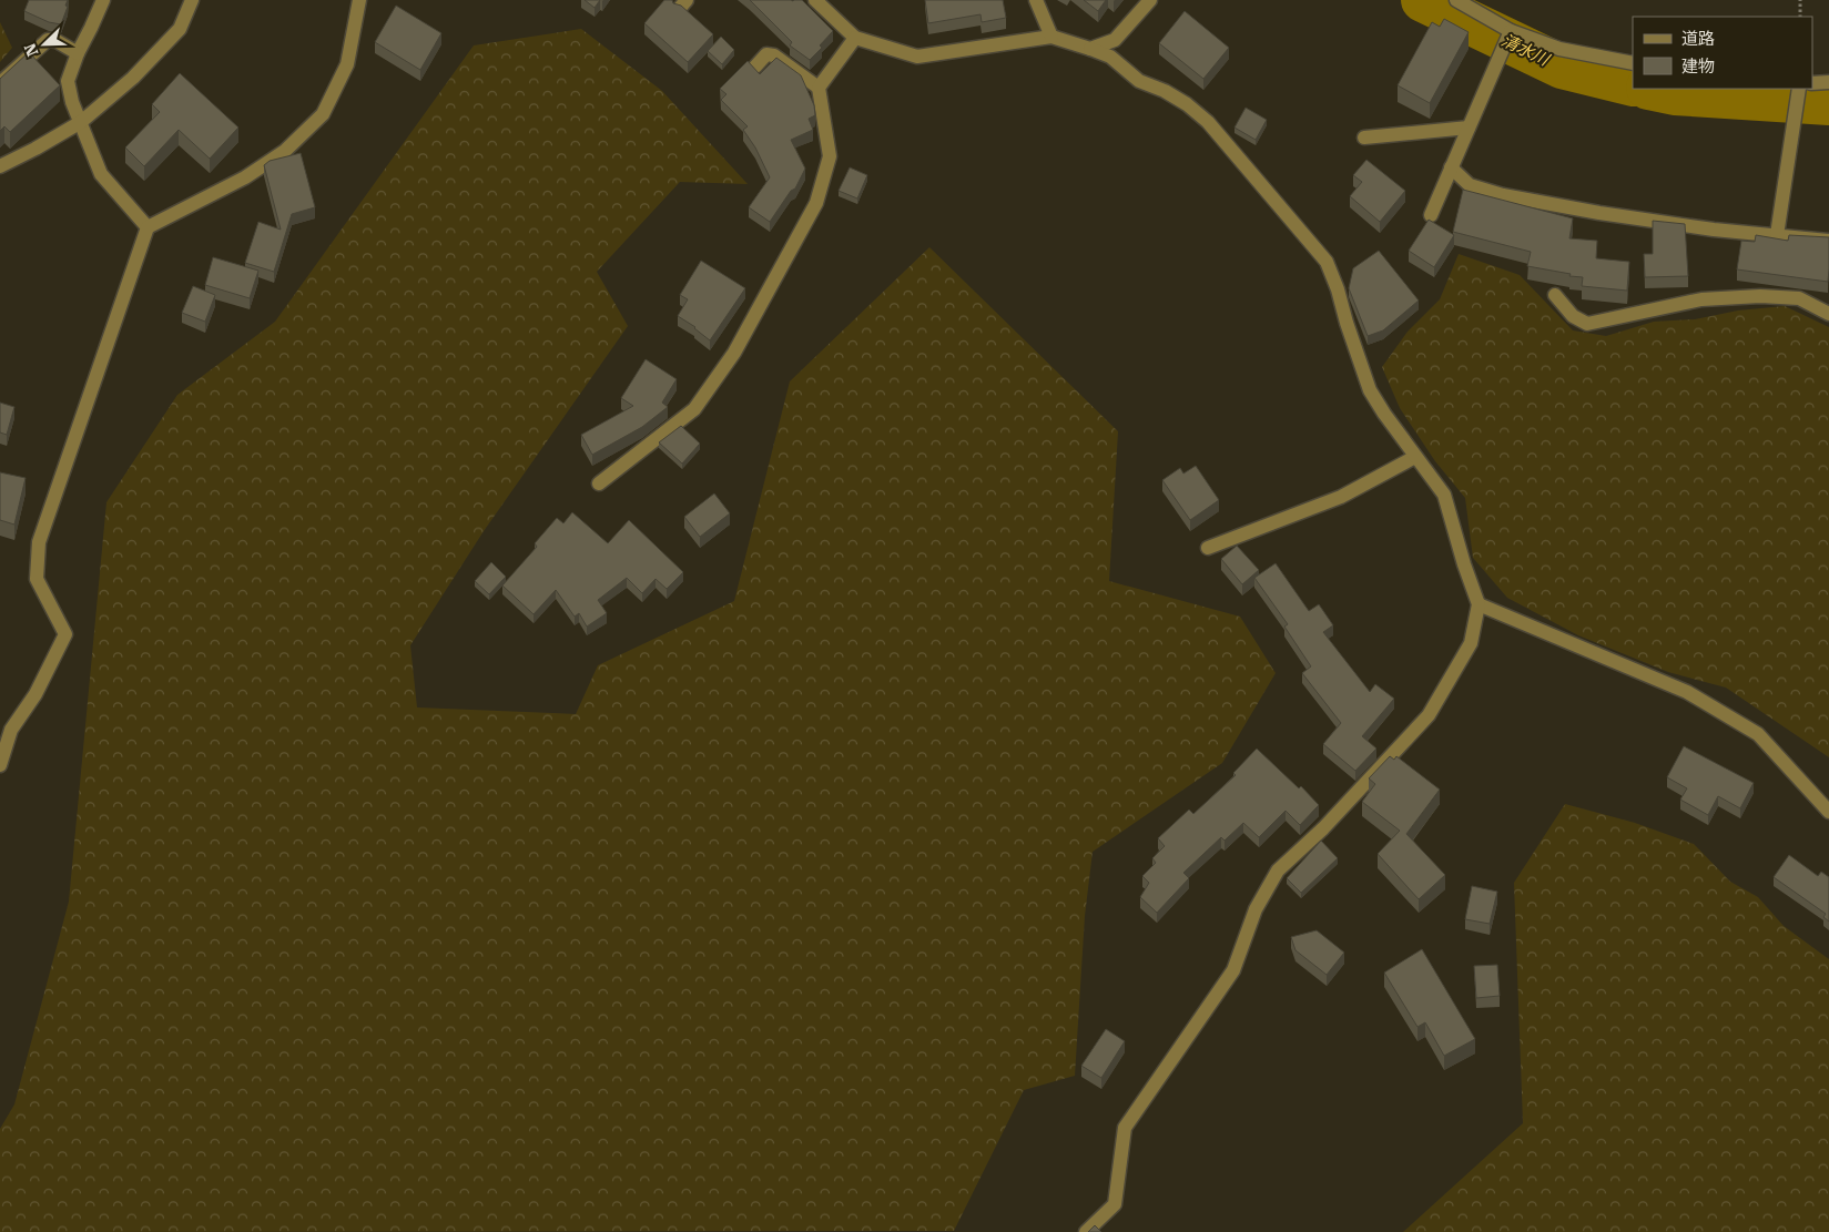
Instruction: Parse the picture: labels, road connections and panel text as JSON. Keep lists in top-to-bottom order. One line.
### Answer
{"water":["清水川"],"legend":["道路","建物"],"north":"bottom left"}
